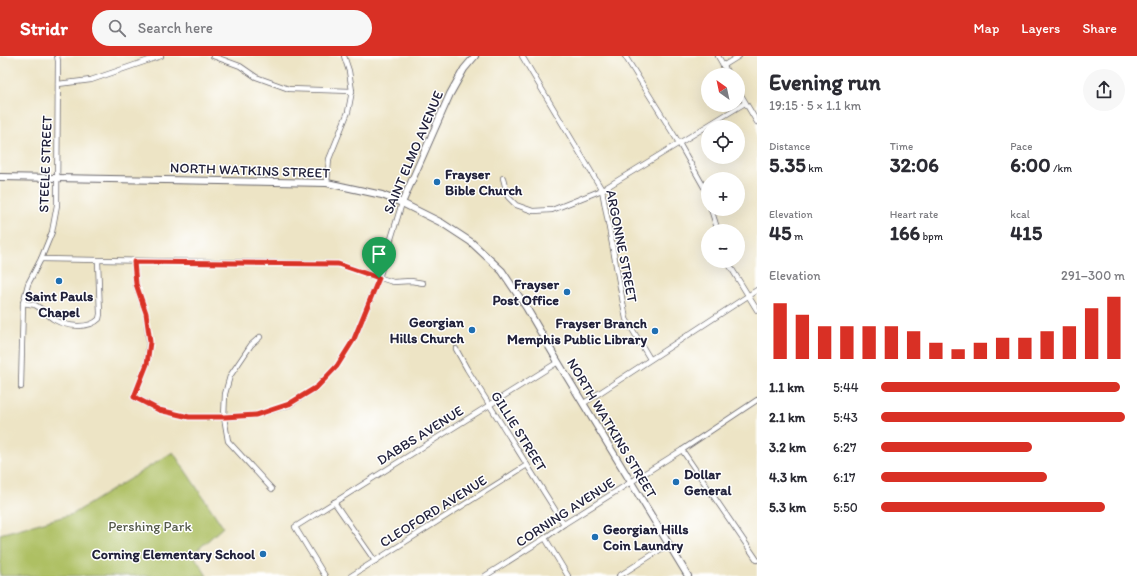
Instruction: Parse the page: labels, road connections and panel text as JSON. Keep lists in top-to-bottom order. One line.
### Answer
{"streets":{"main road":["SAINT ELMO AVENUE","NORTH WATKINS STREET"],"street":["STEELE STREET","ARGONNE STREET","GILLIE STREET","DABBS AVENUE","CLEOFORD AVENUE","CORNING AVENUE"]},"crossings":[["SAINT ELMO AVENUE","NORTH WATKINS STREET"],["STEELE STREET","NORTH WATKINS STREET"],["NORTH WATKINS STREET","DABBS AVENUE"],["NORTH WATKINS STREET","CORNING AVENUE"],["GILLIE STREET","DABBS AVENUE"],["GILLIE STREET","CLEOFORD AVENUE"],["GILLIE STREET","CORNING AVENUE"]],"parks":["Pershing Park"],"places":["Frayser Bible Church","Saint Pauls Chapel","Frayser Post Office","Georgian Hills Church","Frayser Branch Memphis Public Library","Dollar General","Georgian Hills Coin Laundry","Corning Elementary School"],"north":"top left","page":{"header":"Stridr","search":"Search here","nav":["Map","Layers","Share"],"heading":["Evening run","19:15 · 5 × 1.1 km"],"map_buttons":["+","−"],"stats":[["Distance","5.35 km"],["Time","32:06"],["Pace","6:00 /km"],["Elevation","45 m"],["Heart rate","166 bpm"],["kcal","415"]],"chart":["Elevation","291–300 m"],"list":[{"name":"1.1 km","note":"5:44"},{"name":"2.1 km","note":"5:43"},{"name":"3.2 km","note":"6:27"},{"name":"4.3 km","note":"6:17"},{"name":"5.3 km","note":"5:50"}]}}
